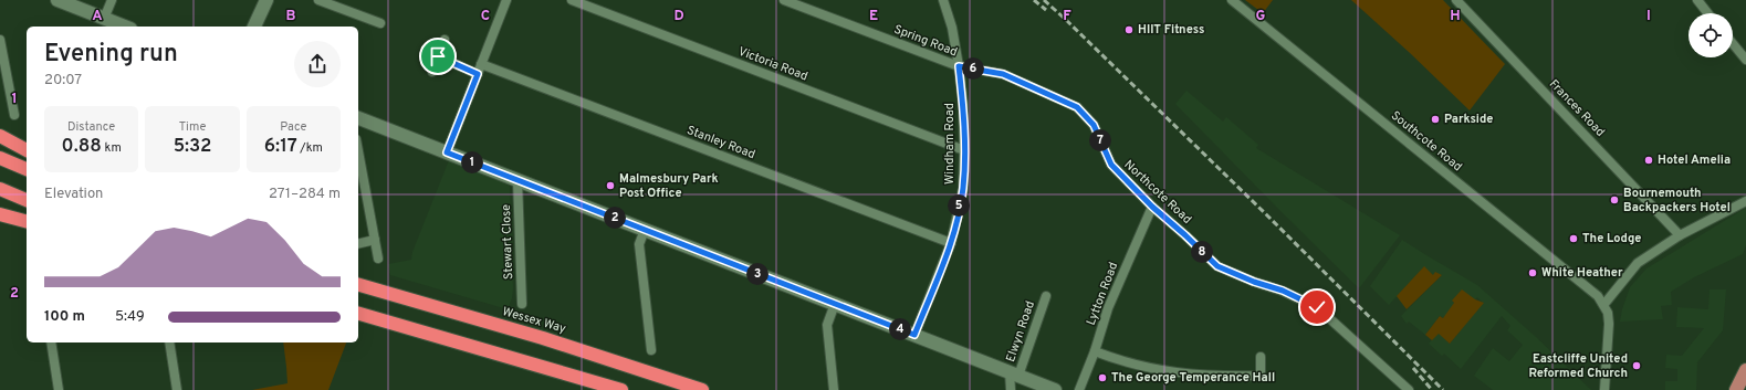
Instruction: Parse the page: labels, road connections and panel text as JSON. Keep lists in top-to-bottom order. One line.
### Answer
{"streets":{"highway":["Wessex Way"],"street":["Spring Road","Victoria Road","Frances Road","Southcote Road","Stanley Road","Windham Road","Northcote Road","Stewart Close","Lytton Road","Elwyn Road"]},"crossings":[["Spring Road","Windham Road"],["Spring Road","Northcote Road"],["Victoria Road","Windham Road"],["Stanley Road","Windham Road"],["Windham Road","Northcote Road"],["Northcote Road","Lytton Road"]],"places":["HIIT Fitness","Parkside","Hotel Amelia","Malmesbury Park Post Office","Bournemouth Backpackers Hotel","The Lodge","White Heather","Eastcliffe United Reformed Church","The George Temperance Hall"],"page":{"heading":["Evening run","20:07"],"pins":["6","7","1","5","2","8","3","4"],"stats":[["Distance","0.88 km"],["Time","5:32"],["Pace","6:17 /km"]],"chart":["Elevation","271–284 m"],"list":[{"name":"100 m","note":"5:49"}]},"grid":{"columns":["A","B","C","D","E","F","G","H","I"],"rows":["1","2"]}}
